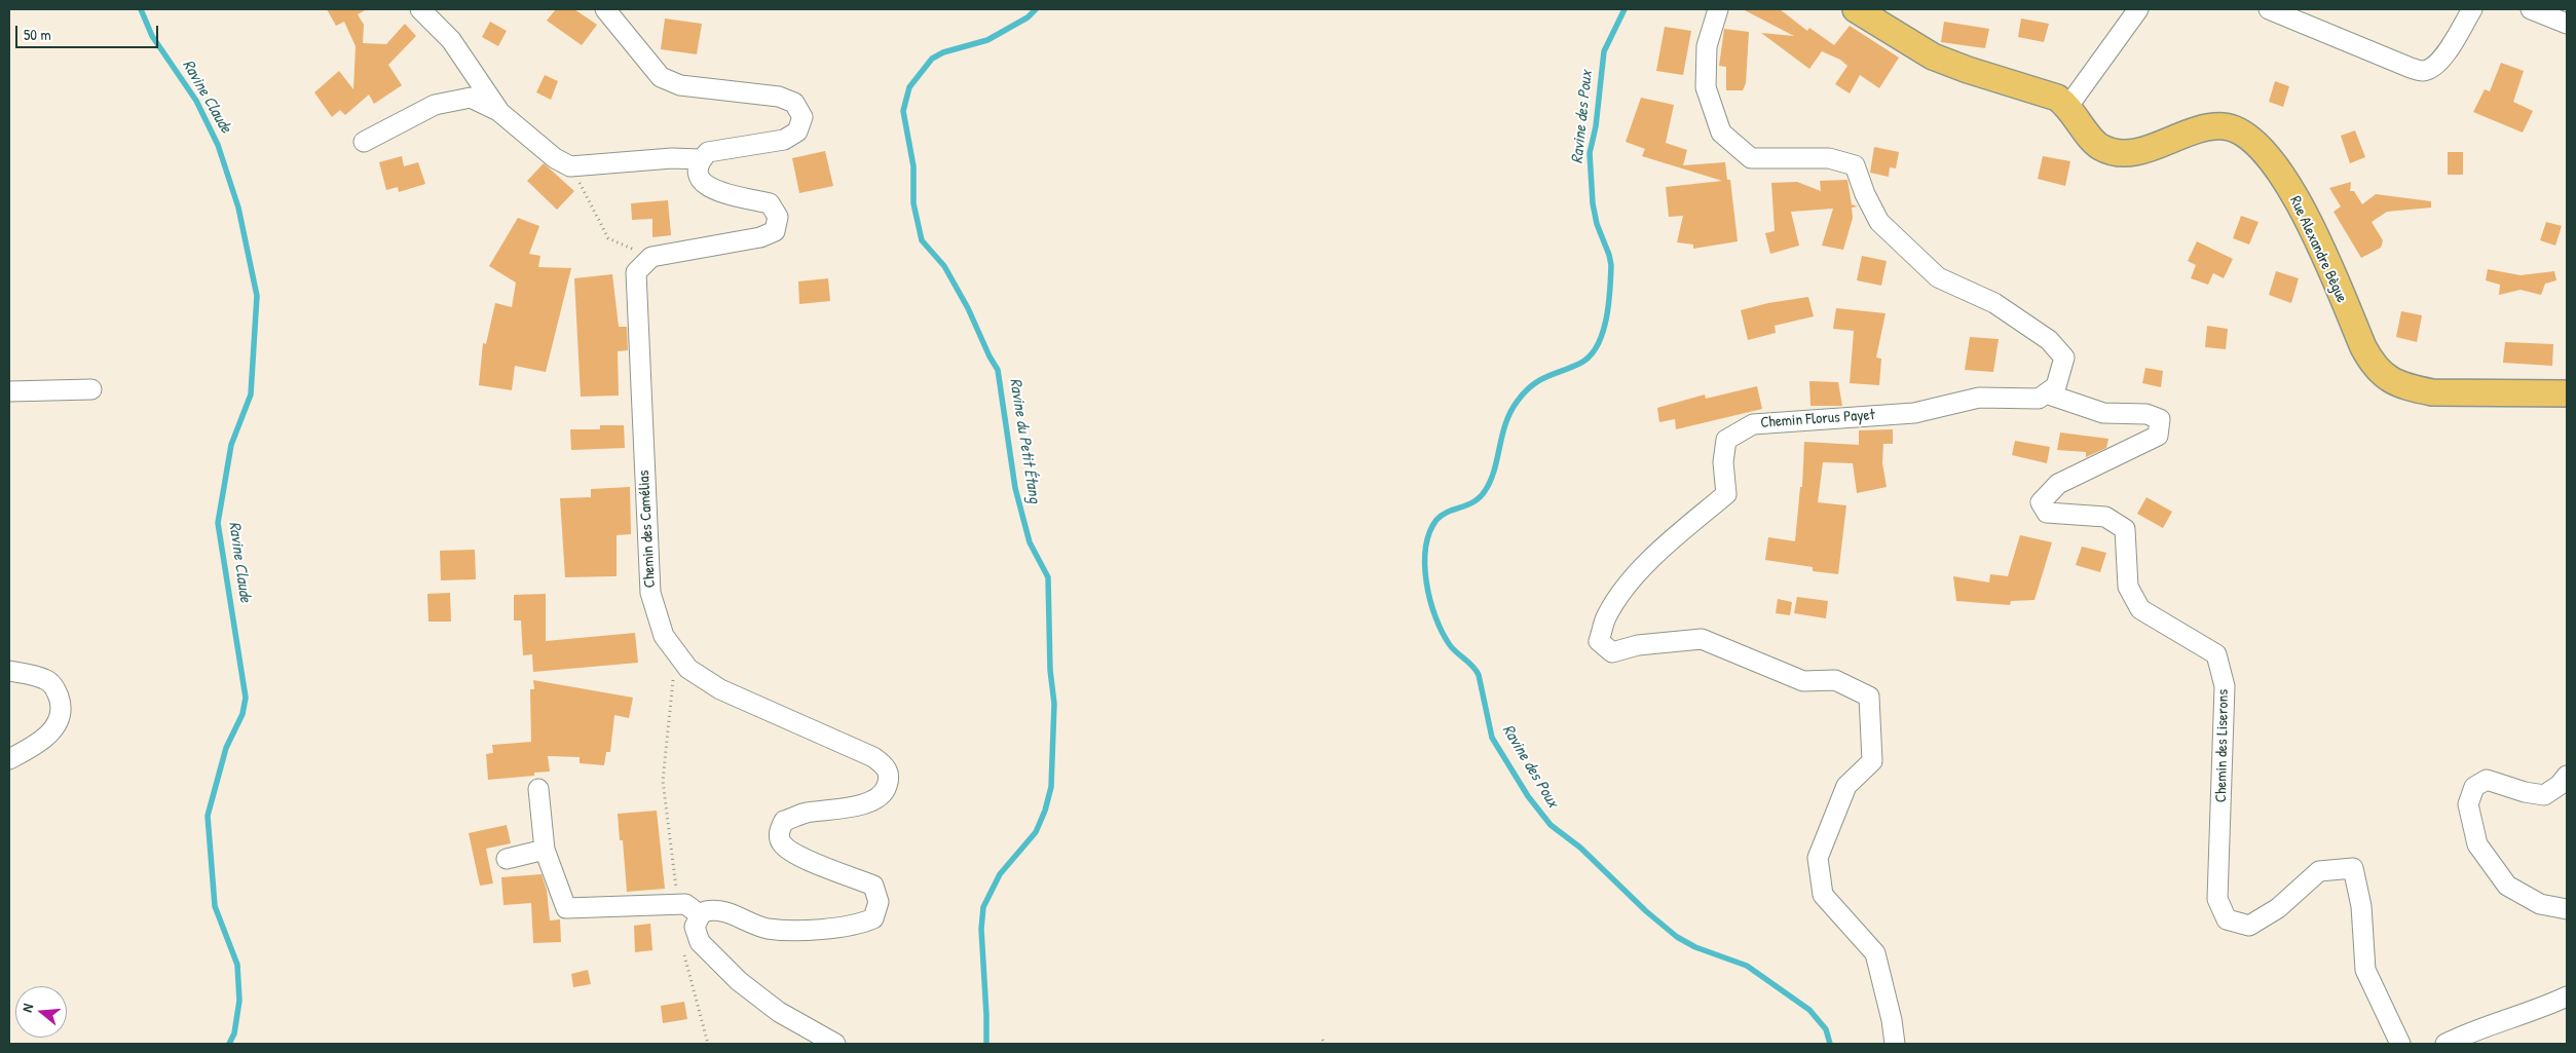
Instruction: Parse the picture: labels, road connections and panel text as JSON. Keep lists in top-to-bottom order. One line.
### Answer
{"streets":{"main road":["Rue Alexandre Bègue"],"street":["Chemin Florus Payet","Chemin des Camélias","Chemin des Liserons"]},"crossings":[["Chemin Florus Payet","Chemin des Liserons"]],"water":["Ravine Claude","Ravine des Poux","Ravine du Petit Étang"],"scale_bar":"50 m","north":"left"}
